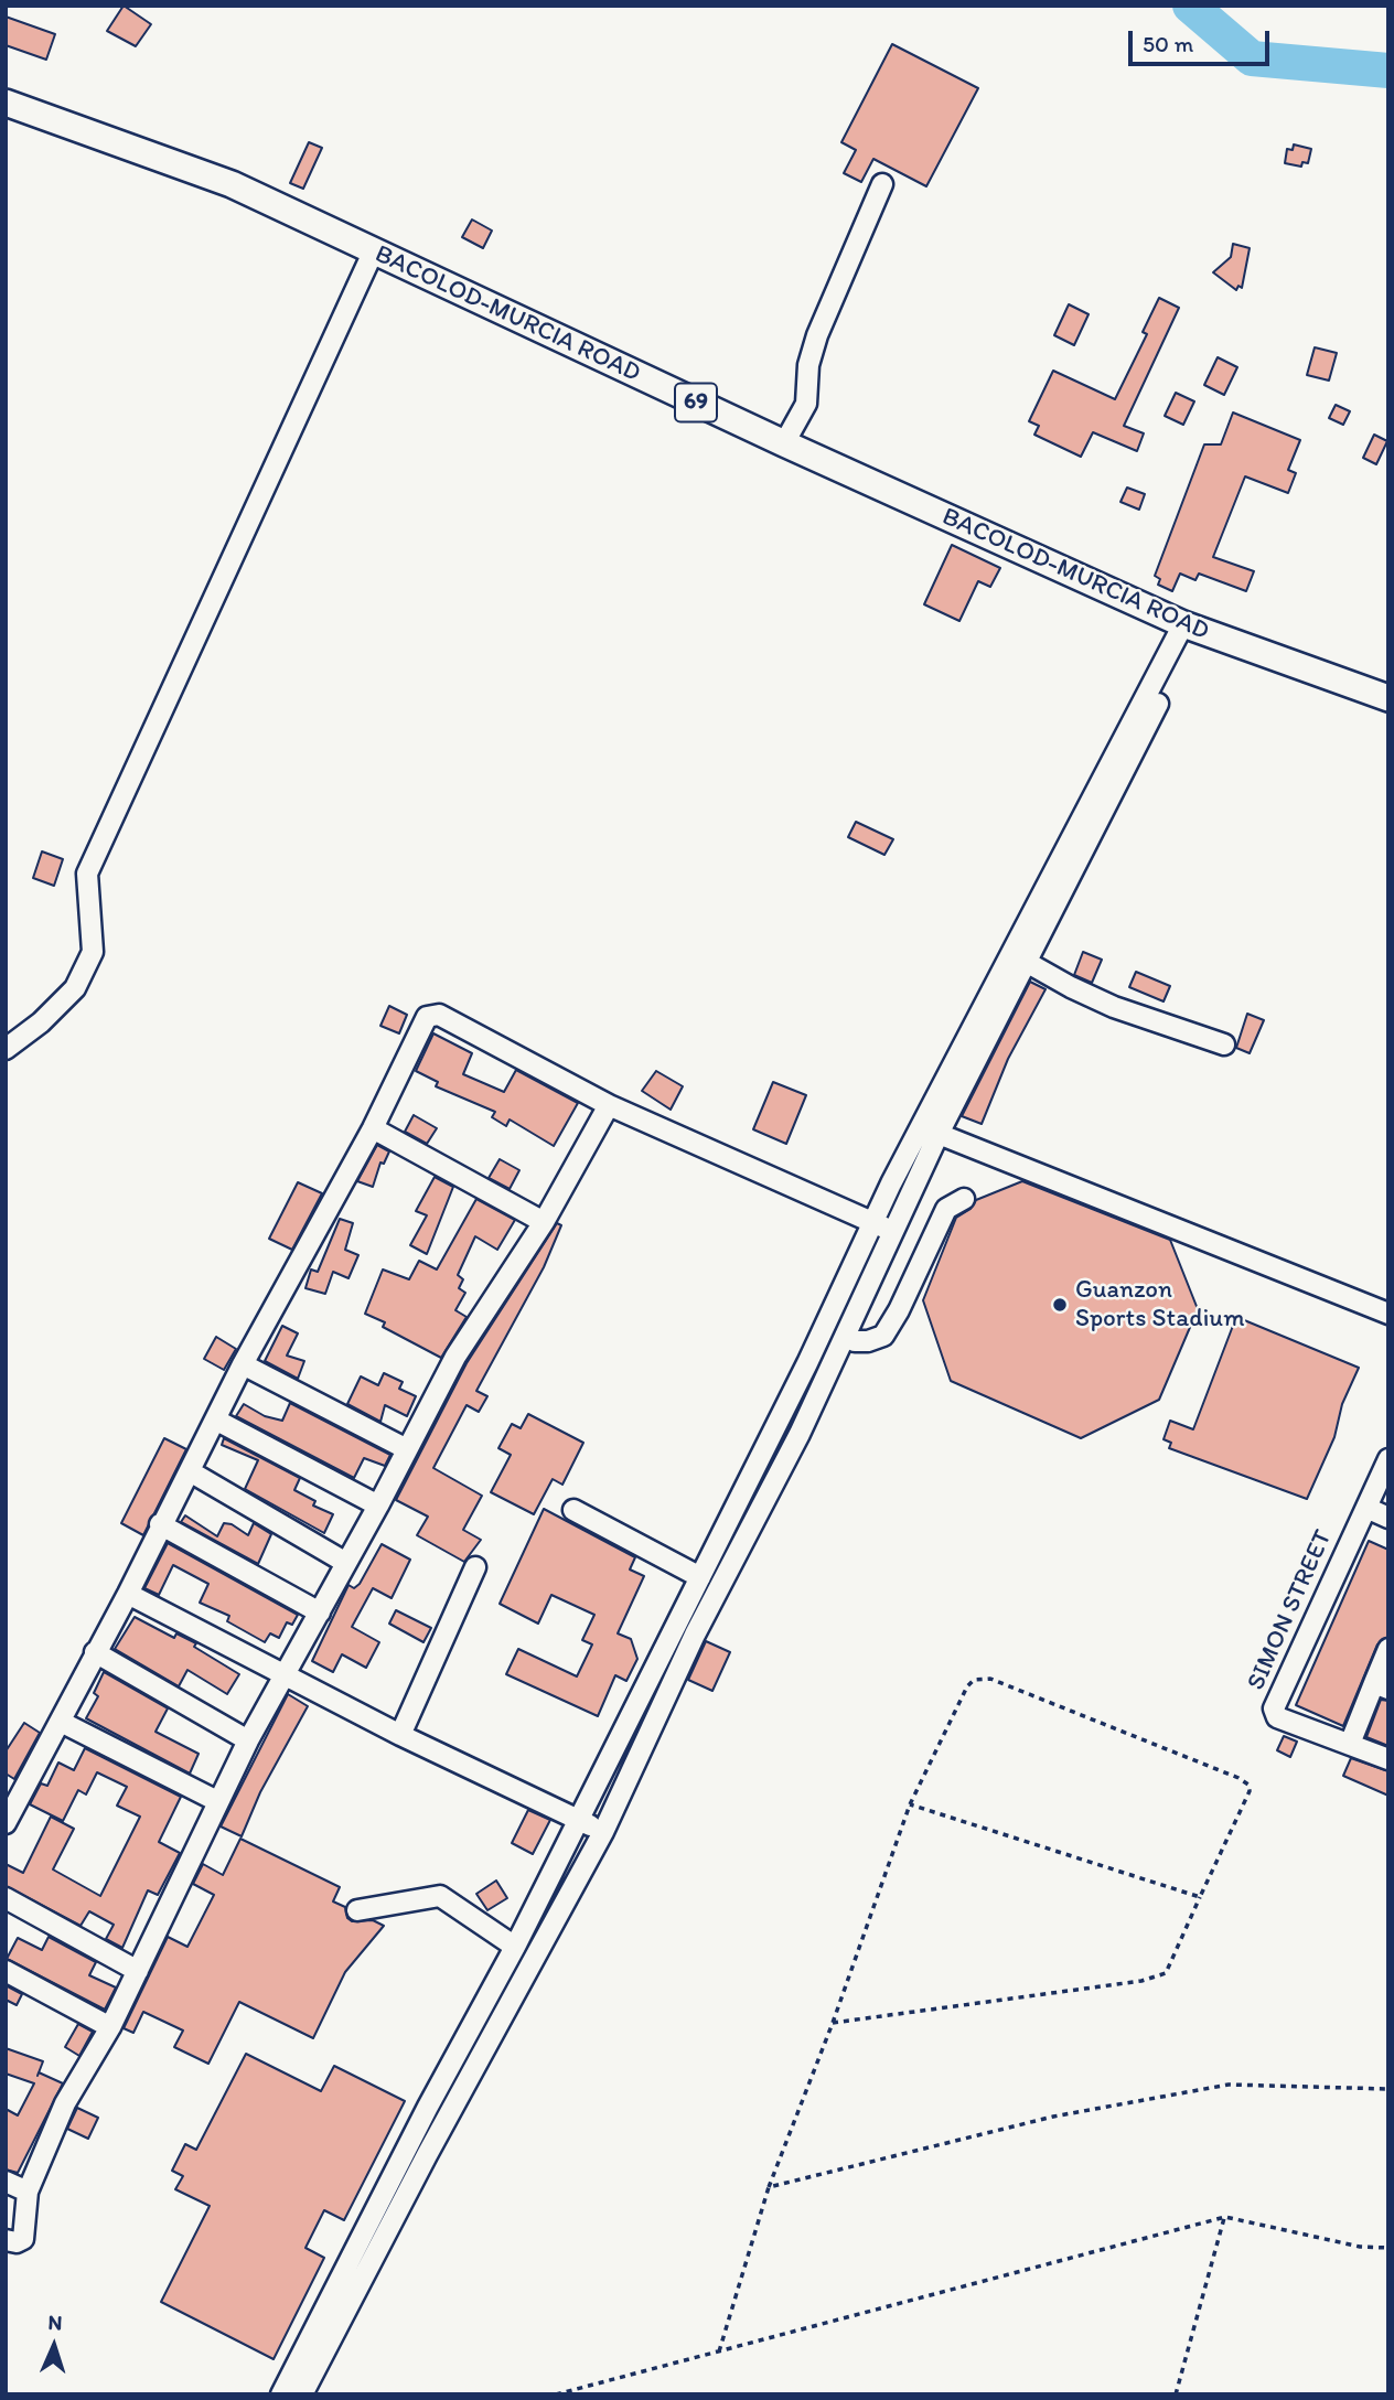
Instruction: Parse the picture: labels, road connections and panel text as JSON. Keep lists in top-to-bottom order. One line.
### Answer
{"streets":{"main road":["BACOLOD-MURCIA ROAD","69"],"street":["SIMON STREET"]},"places":["Guanzon Sports Stadium"],"scale_bar":"50 m","north":"top"}
